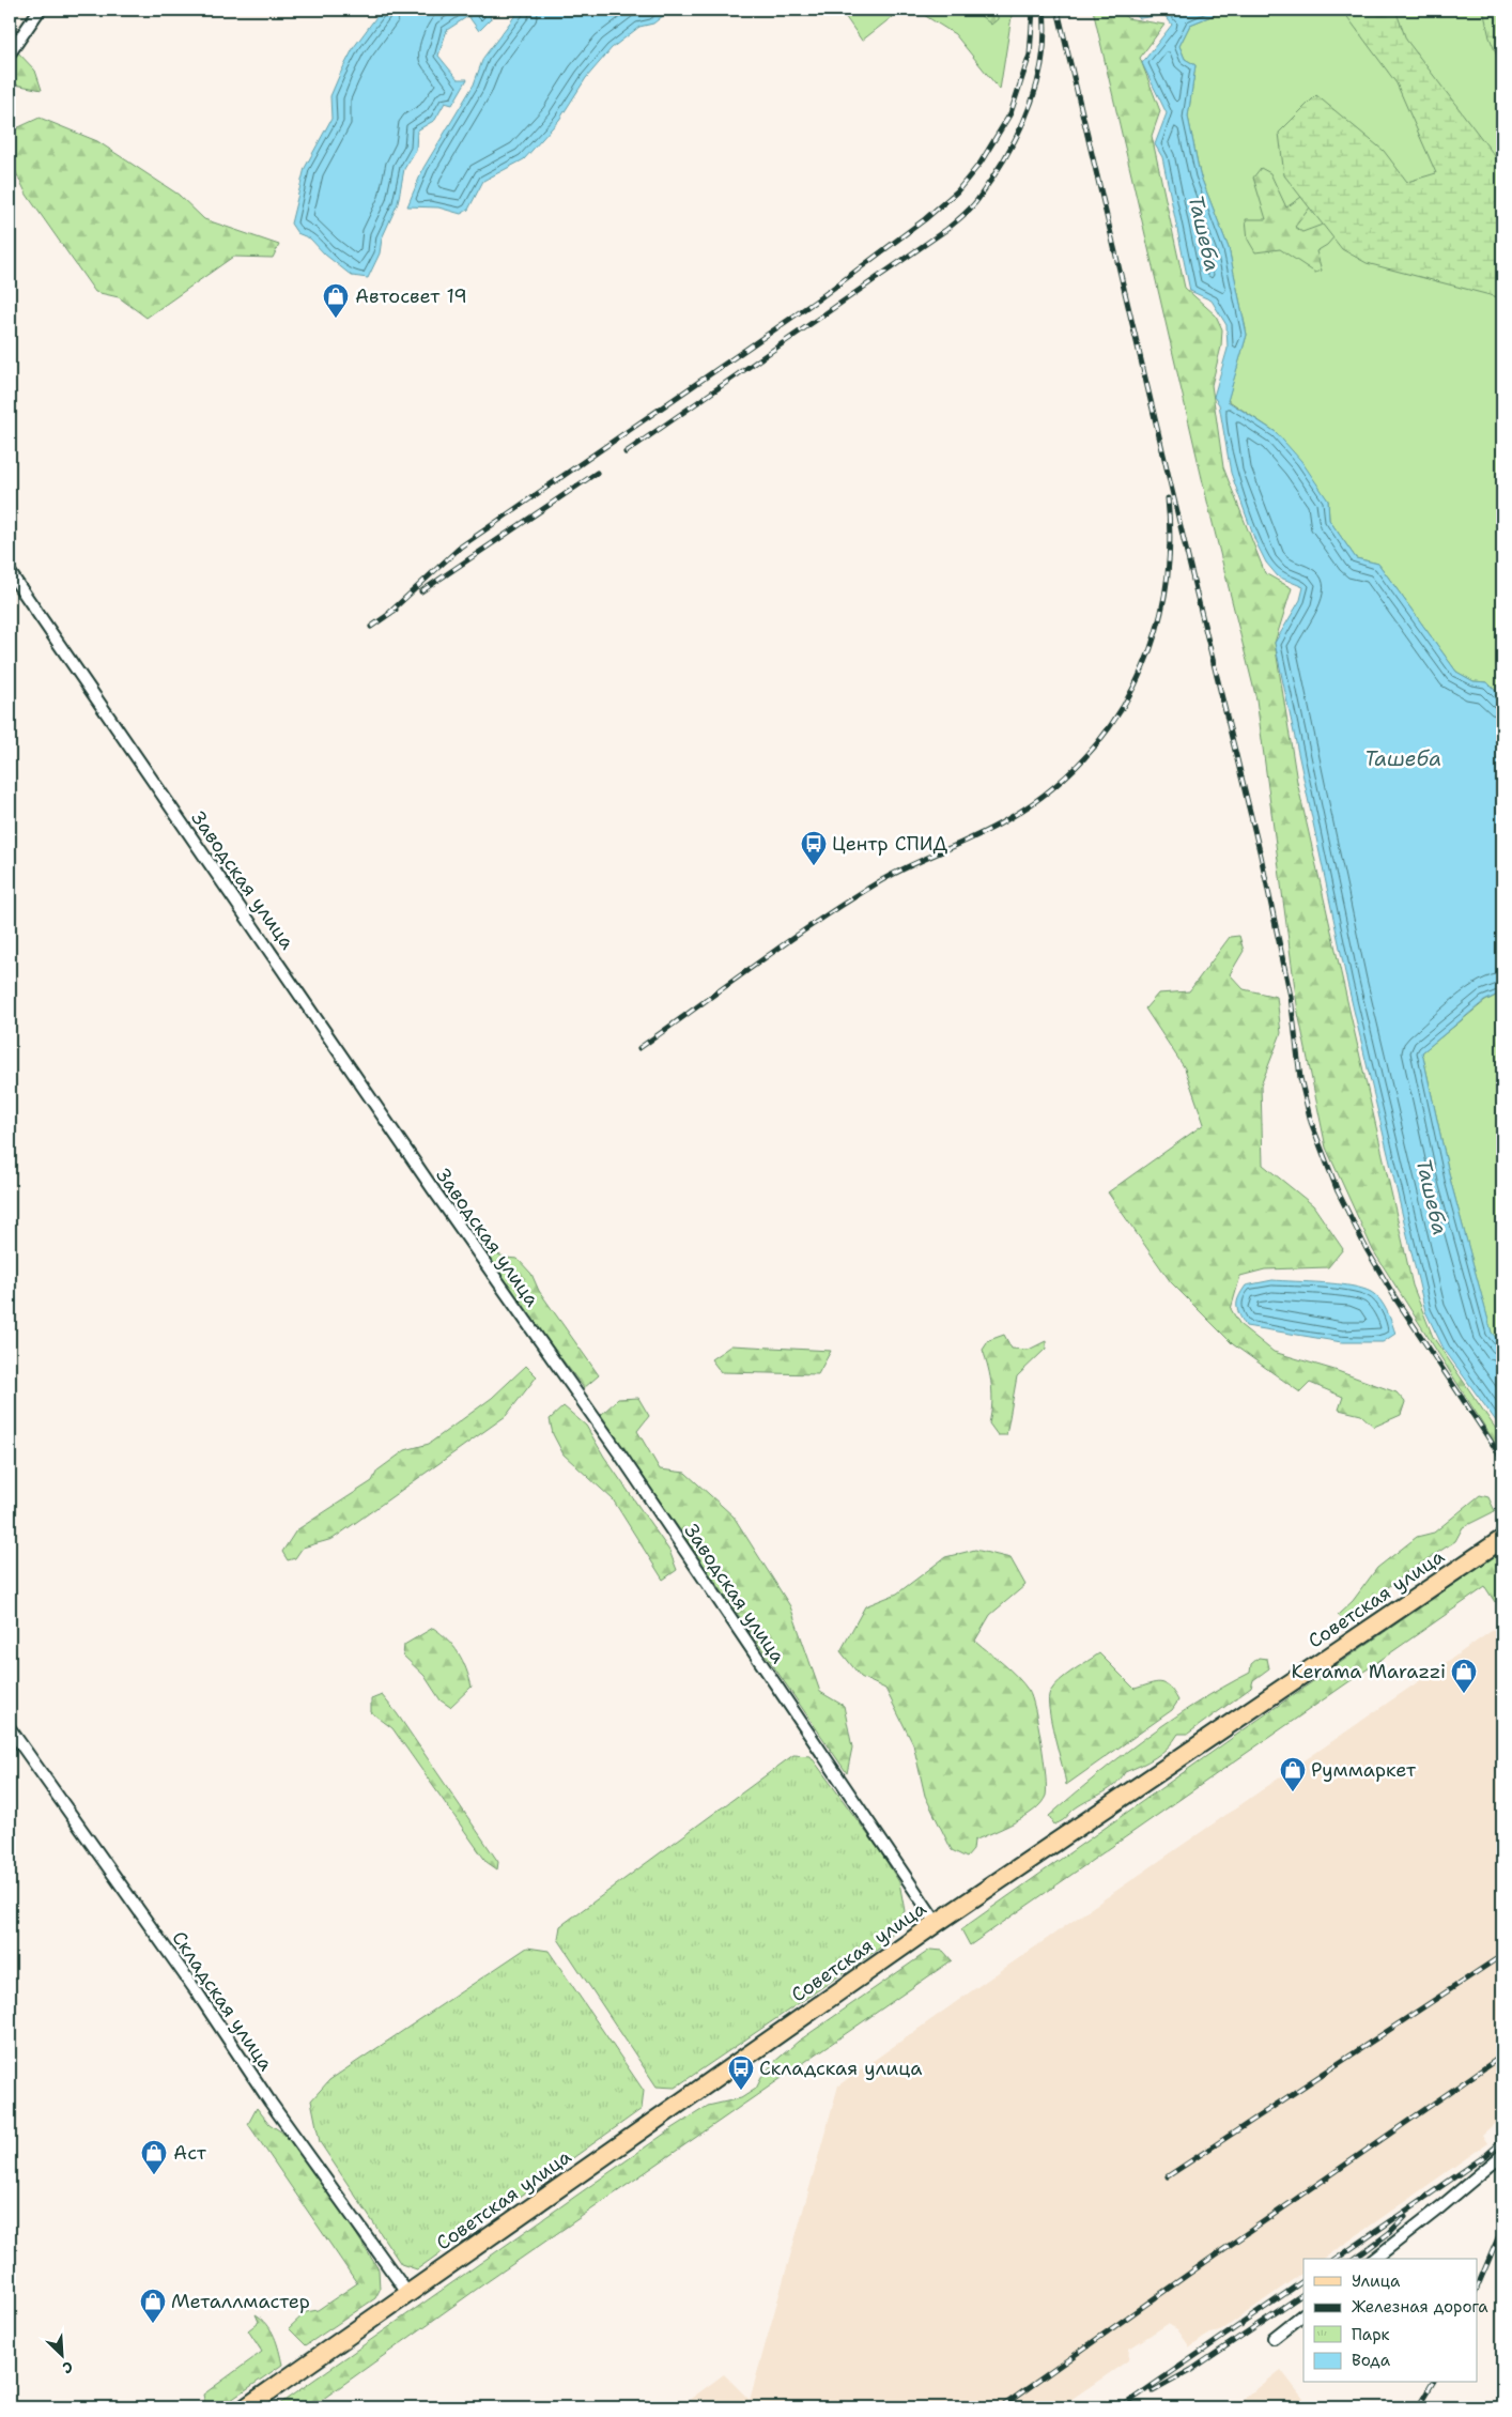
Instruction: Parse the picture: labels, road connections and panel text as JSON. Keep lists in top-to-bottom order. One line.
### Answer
{"streets":{"main road":["Советская улица"],"street":["Заводская улица","Складская улица"]},"crossings":[["Заводская улица","Советская улица"],["Советская улица","Складская улица"]],"water":["Ташеба"],"places":{"shop":["Автосвет 19","Kerama Marazzi","Руммаркет","Аст","Металлмастер"],"bus stop":["Центр СПИД","Складская улица"]},"legend":["Улица","Железная дорога","Парк","Вода"],"north":"bottom right"}
